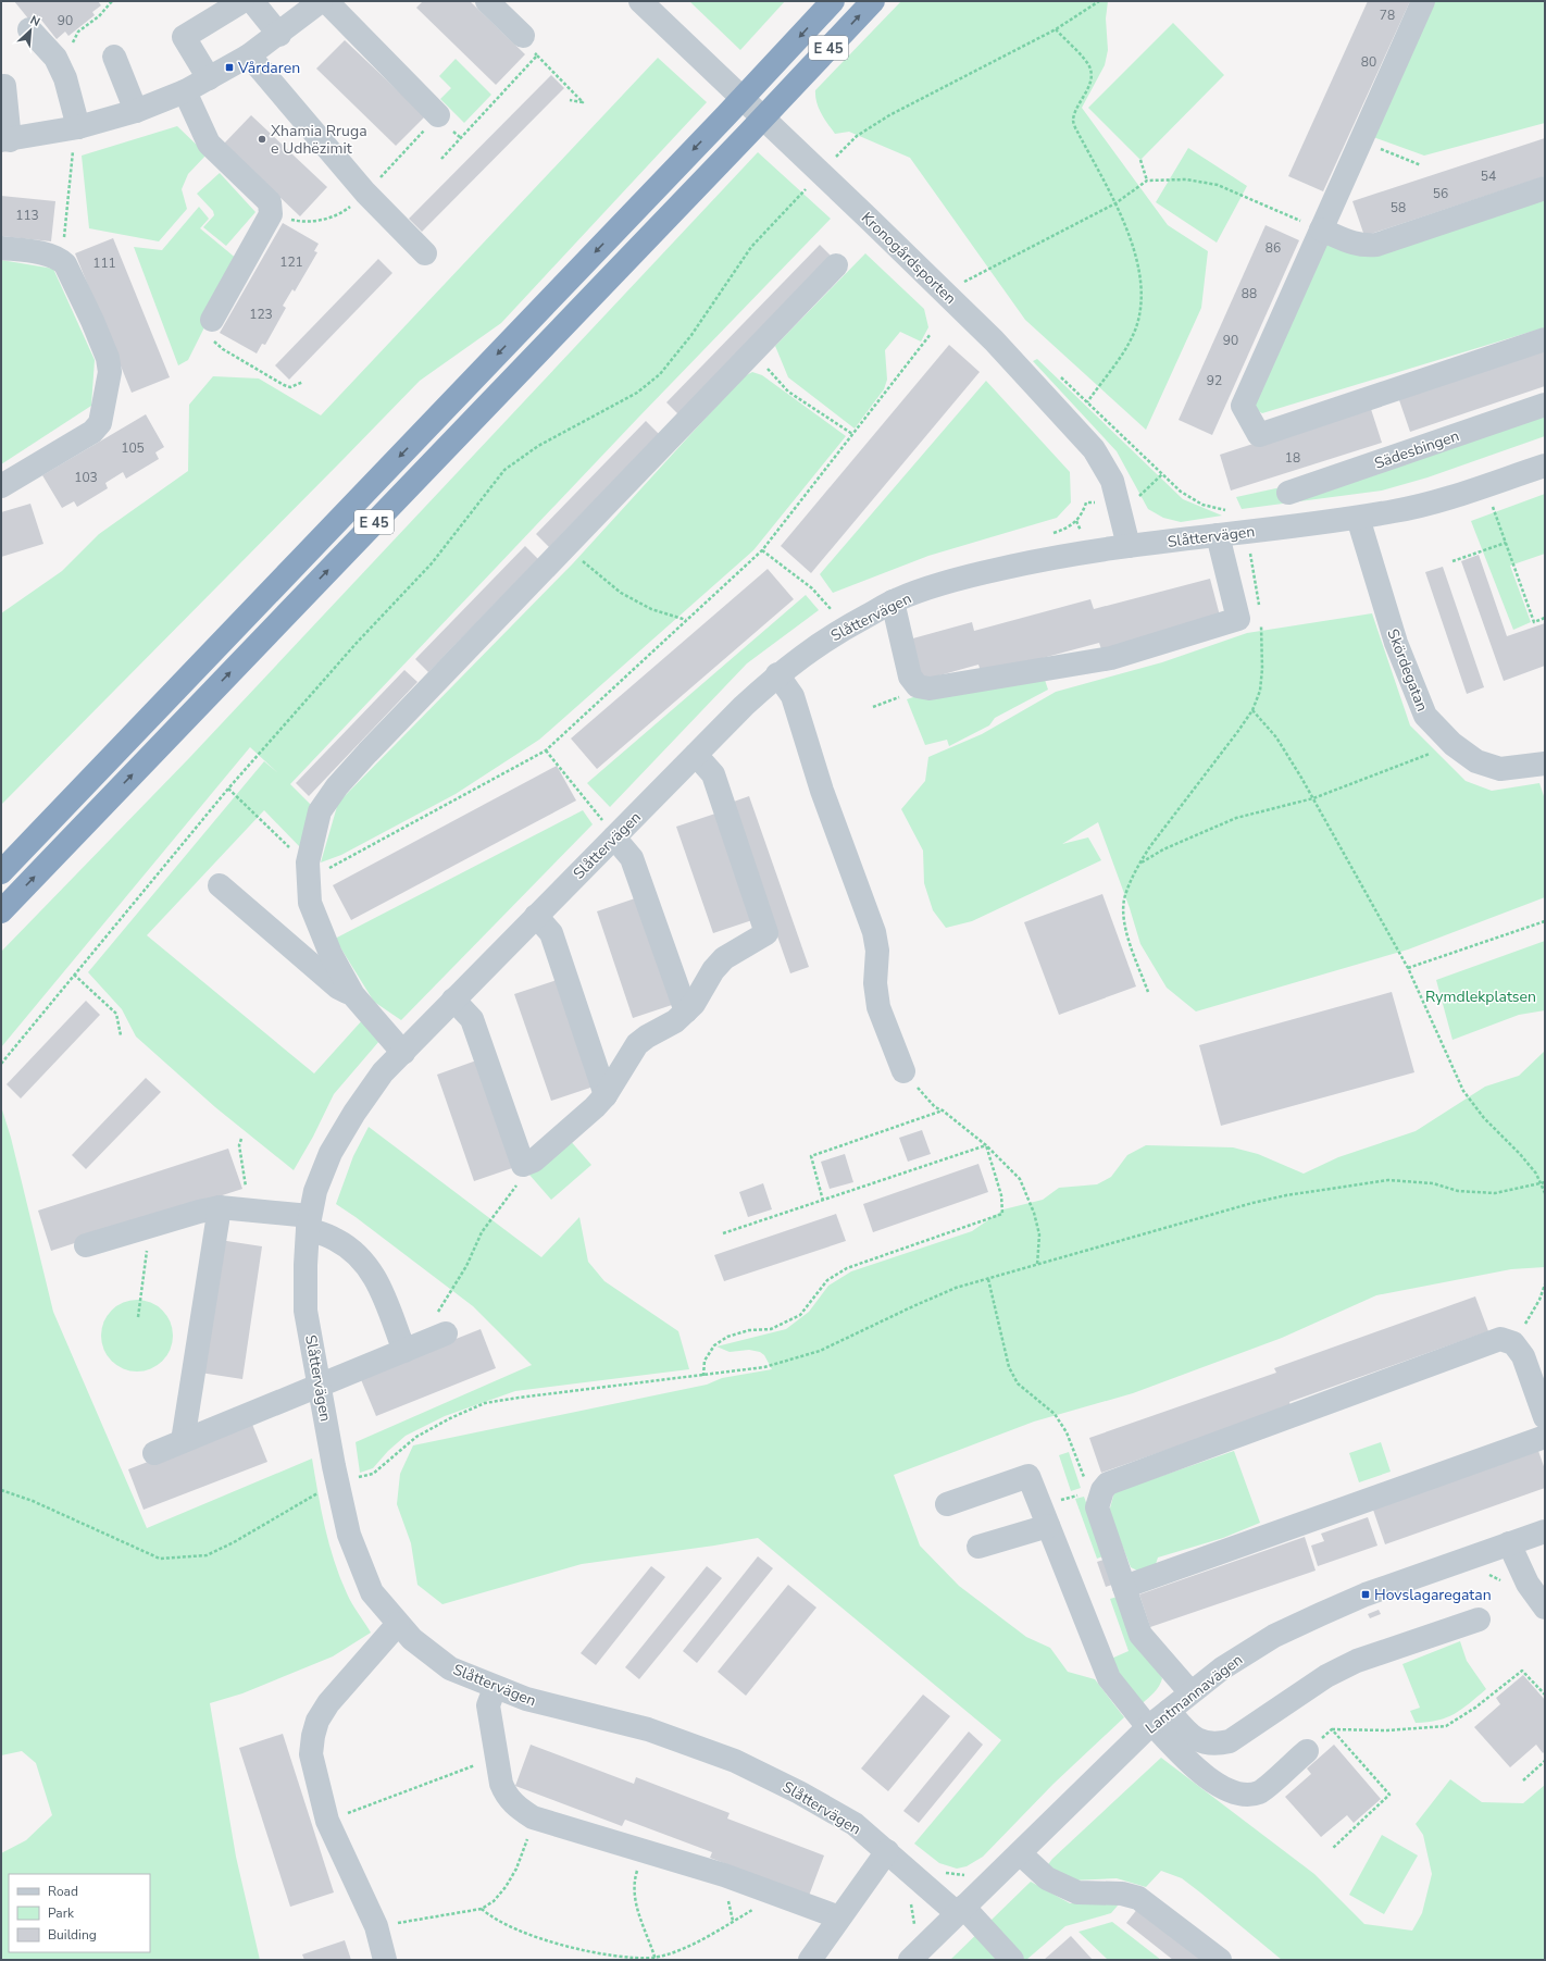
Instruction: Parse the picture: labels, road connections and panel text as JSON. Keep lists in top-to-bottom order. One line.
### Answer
{"streets":{"highway":["E 45"],"street":["Kronogårdsporten","Sädesbingen","Slåttervägen","Skördegatan","Lantmannavägen"]},"crossings":[["E 45","Kronogårdsporten"],["Kronogårdsporten","Slåttervägen"],["Slåttervägen","Skördegatan"],["Slåttervägen","Lantmannavägen"]],"parks":["Rymdlekplatsen"],"places":{"transit":["Vårdaren","Hovslagaregatan"],"other":["Xhamia Rruga e Udhëzimit"]},"house_numbers":["78","90","80","54","56","58","113","86","121","111","88","123","90","92","105","18","103"],"legend":["Road","Park","Building"],"north":"top right"}
